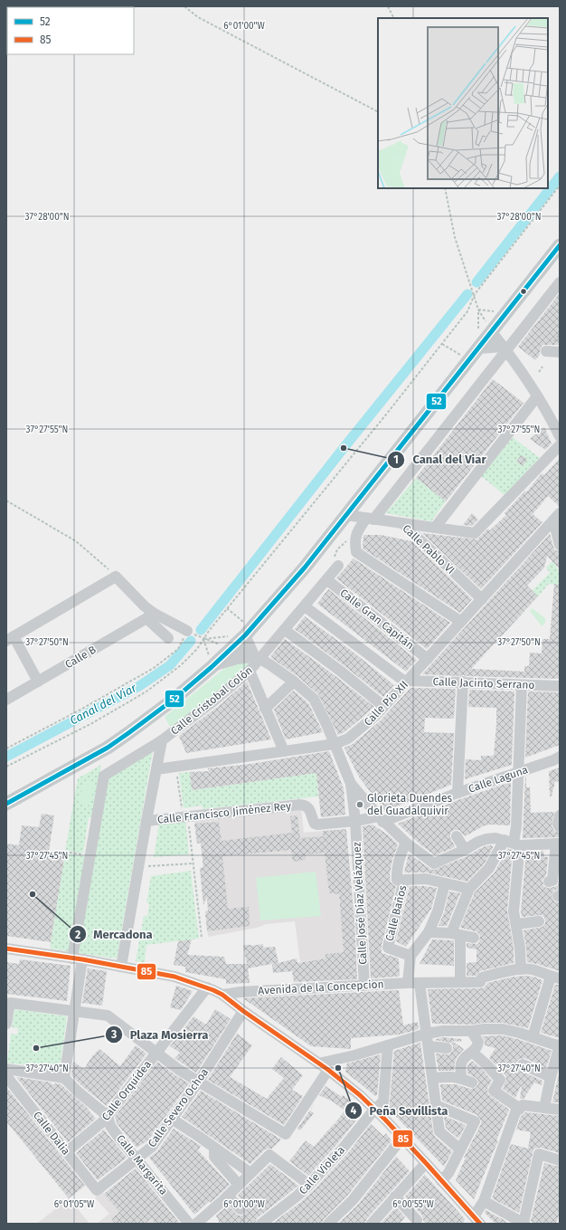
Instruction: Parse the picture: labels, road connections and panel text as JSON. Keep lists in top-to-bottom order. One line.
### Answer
{"streets":{"street":["Calle Pablo VI","Calle Gran Capitán","Calle B","Calle Jacinto Serrano","Calle Cristobal Colón","Calle Pío XII","Calle Laguna","Calle Francisco Jiménez Rey","Calle José Díaz Velázquez","Calle Baños","Avenida de la Concepcion","Calle Orquídea","Calle Severo Ochoa","Calle Dalia","Calle Margarita","Calle Violeta"]},"crossings":[["Calle Pablo VI","Calle Pío XII"],["Calle Gran Capitán","Calle Cristobal Colón"],["Calle Gran Capitán","Calle Pío XII"],["Calle Jacinto Serrano","Calle Pío XII"],["Calle Cristobal Colón","Calle José Díaz Velázquez"],["Calle Pío XII","Calle José Díaz Velázquez"],["Calle Laguna","Calle José Díaz Velázquez"],["Calle Francisco Jiménez Rey","Calle José Díaz Velázquez"],["Calle José Díaz Velázquez","Calle Baños"],["Calle José Díaz Velázquez","Avenida de la Concepcion"],["Calle Orquídea","Calle Dalia"],["Calle Orquídea","Calle Margarita"],["Calle Severo Ochoa","Calle Dalia"],["Calle Severo Ochoa","Calle Margarita"]],"water":["Canal del Viar"],"places":["Canal del Viar","Glorieta Duendes del Guadalquivir","Mercadona","Plaza Mosierra","Peña Sevillista"],"lines":["transit line 52","transit line 85"],"legend":["52","85"],"coordinates":["6°01'00\"W","37°28'00\"N","37°27'55\"N","37°27'50\"N","37°27'45\"N","37°27'40\"N","6°01'05\"W","6°00'55\"W"]}
